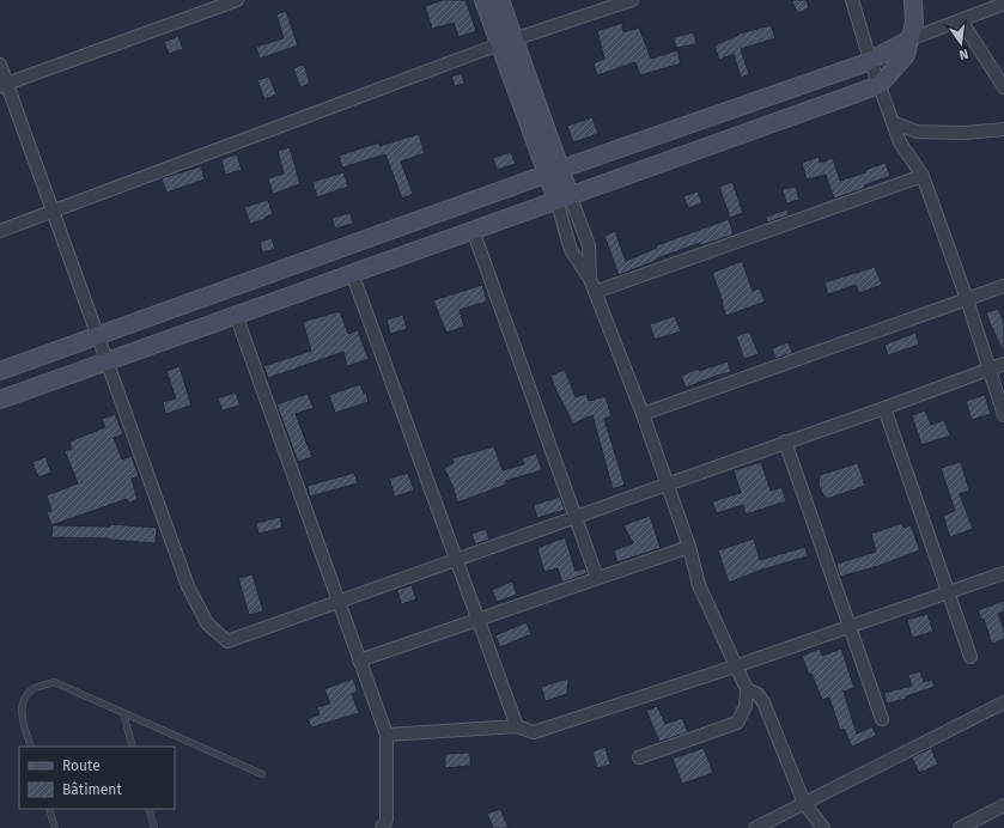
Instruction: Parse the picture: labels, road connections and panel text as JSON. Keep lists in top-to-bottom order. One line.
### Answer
{"legend":["Route","Bâtiment"],"north":"bottom"}
